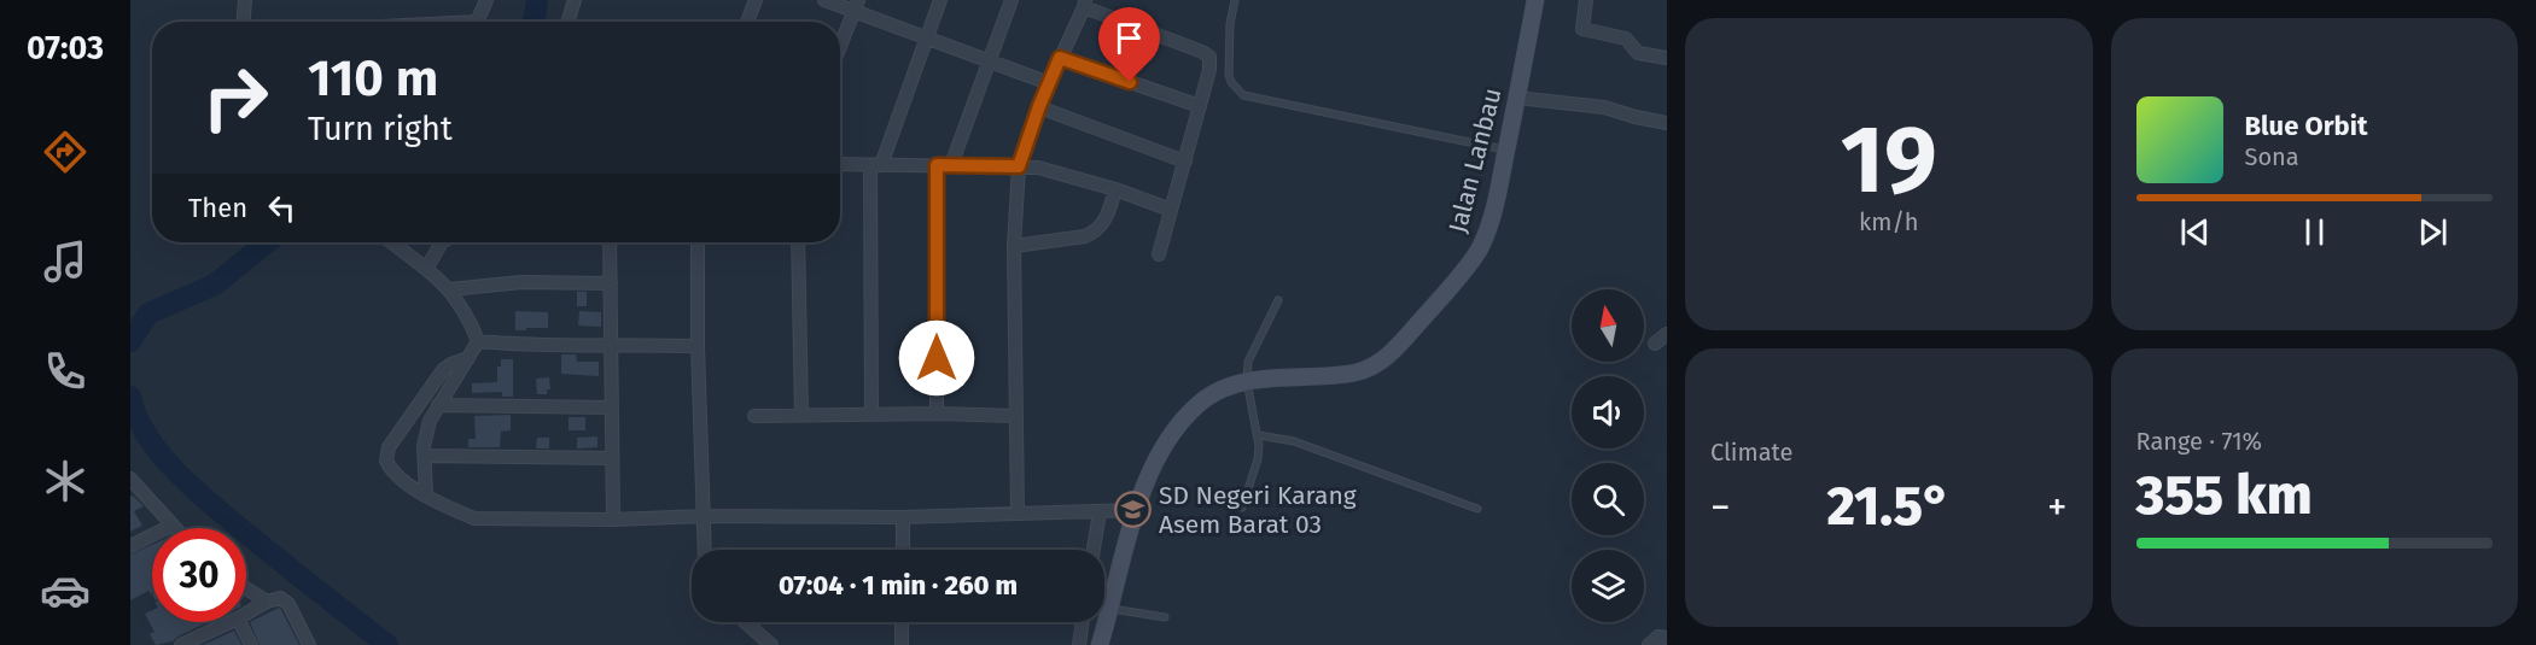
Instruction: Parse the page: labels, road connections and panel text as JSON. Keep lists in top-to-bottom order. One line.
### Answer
{"streets":{"street":["Jalan Lanbau"]},"places":{"school or university":["SD Negeri Karang Asem Barat 03"]},"north":"top","page":{"tabs":"07:03","tile":[["19","km/h"],"Climate",["Range · 71%","355 km"]],"turn":["110 m","Turn right"],"song":["Blue Orbit","Sona"],"then":"Then","heat":["−","21.5°","+"],"limit":"30","trip":"07:04 · 1 min · 260 m"}}
